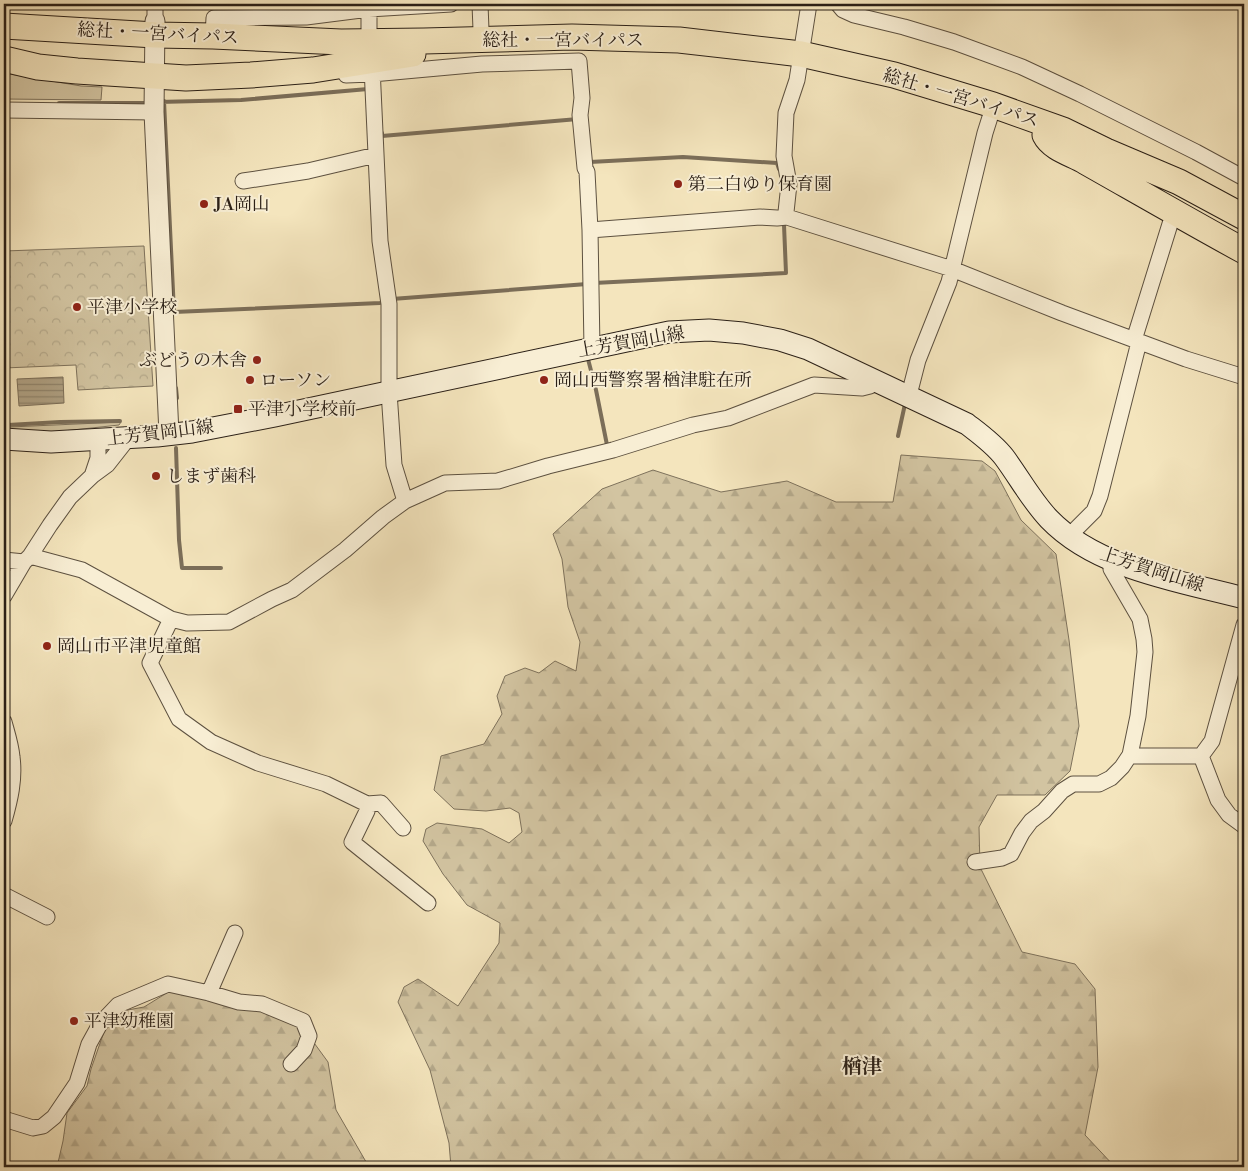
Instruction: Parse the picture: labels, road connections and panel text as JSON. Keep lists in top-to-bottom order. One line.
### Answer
{"streets":{"highway":["総社・一宮バイパス"],"main road":["上芳賀岡山線"]},"districts":["楢津"],"places":{"other":["第二白ゆり保育園","JA岡山","平津小学校","ぶどうの木舎","ローソン","岡山西警察署楢津駐在所","しまず歯科","岡山市平津児童館","平津幼稚園"],"transit":["平津小学校前"]}}
